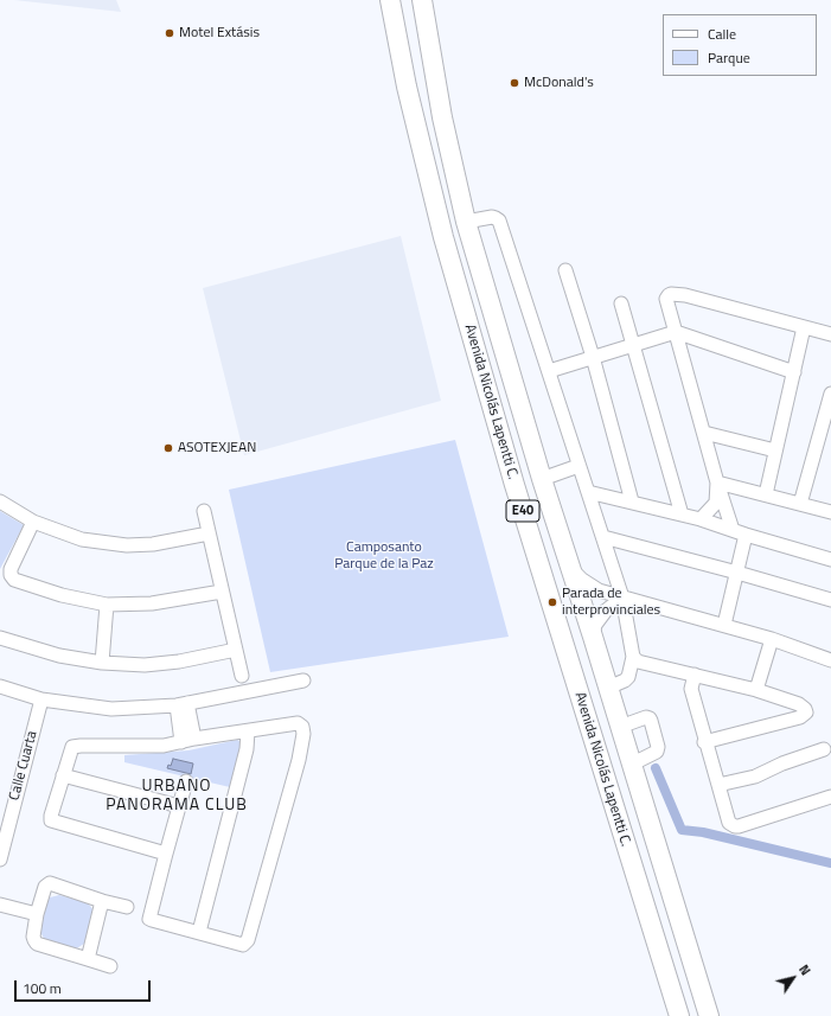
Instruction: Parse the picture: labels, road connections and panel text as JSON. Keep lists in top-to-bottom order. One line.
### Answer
{"streets":{"highway":["Avenida Nicolás Lapentti C.","E40"],"street":["Calle Cuarta"]},"districts":["URBANO PANORAMA CLUB"],"parks":["Camposanto Parque de la Paz"],"places":["Motel Extásis","McDonald's","ASOTEXJEAN","Parada de interprovinciales"],"legend":["Calle","Parque"],"scale_bar":"100 m","north":"top right"}
